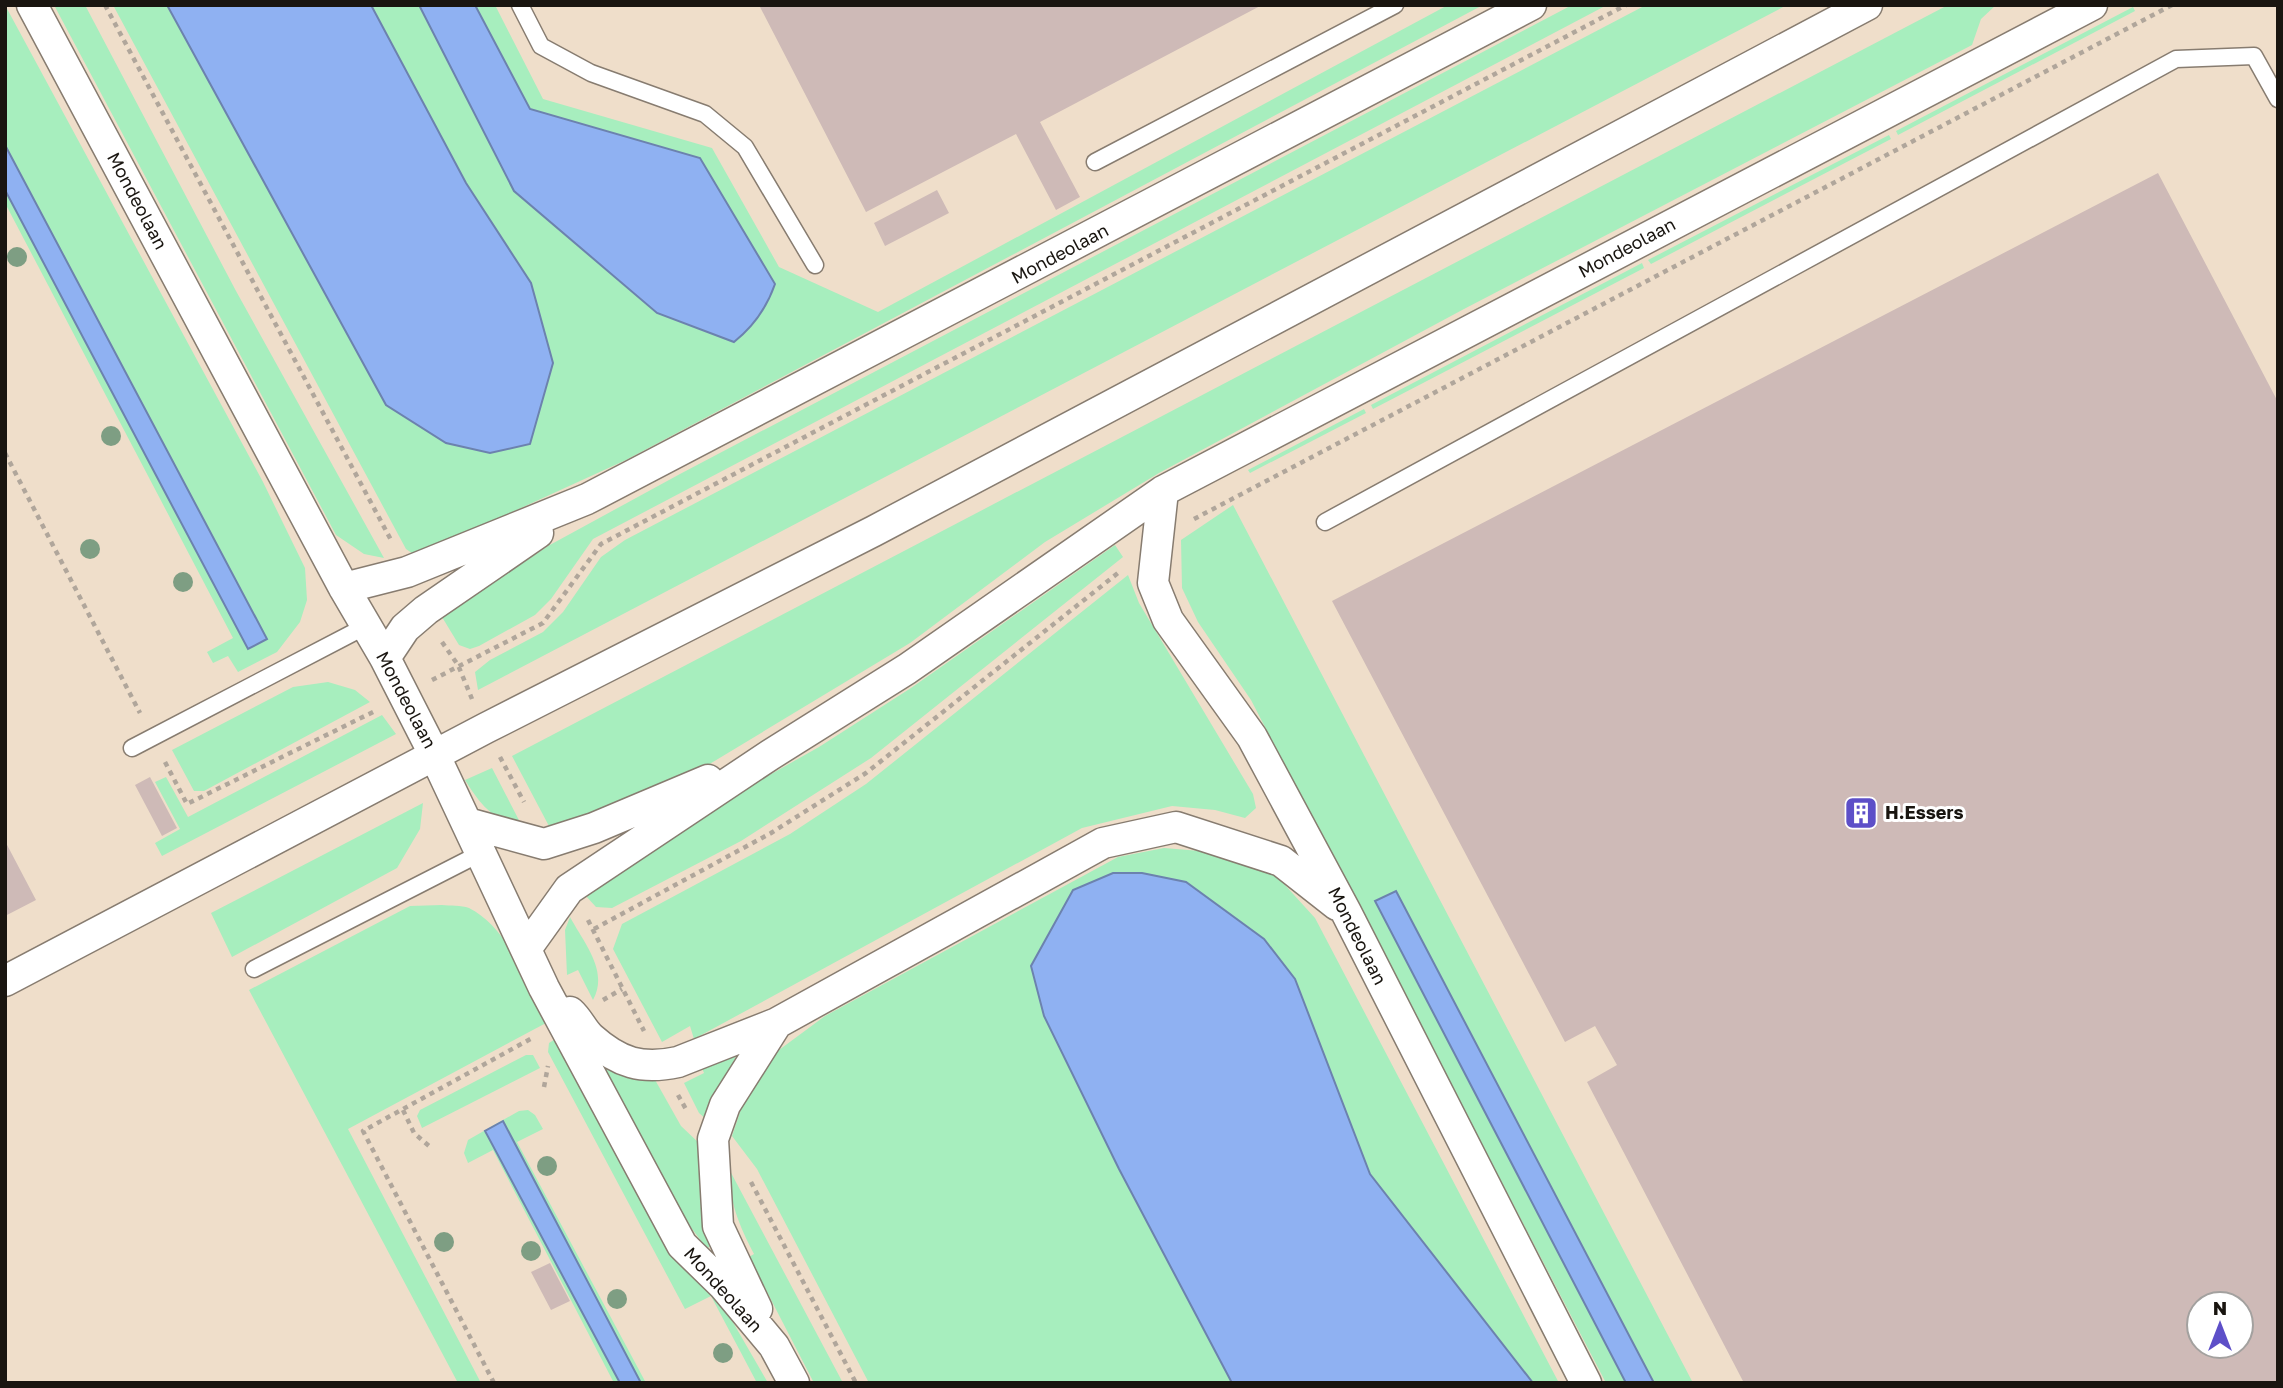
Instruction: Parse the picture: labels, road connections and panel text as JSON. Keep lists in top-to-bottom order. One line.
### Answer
{"streets":{"street":["Mondeolaan"]},"places":{"building":["H.Essers"]},"north":"top"}
